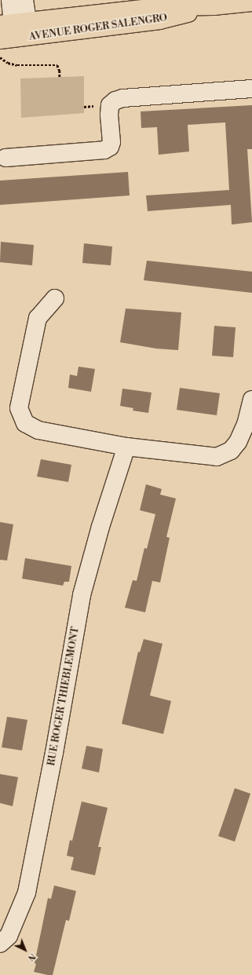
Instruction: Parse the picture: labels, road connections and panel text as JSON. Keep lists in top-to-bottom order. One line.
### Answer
{"streets":{"main road":["AVENUE ROGER SALENGRO"],"street":["RUE ROGER THIEBLEMONT"]},"north":"bottom right"}
